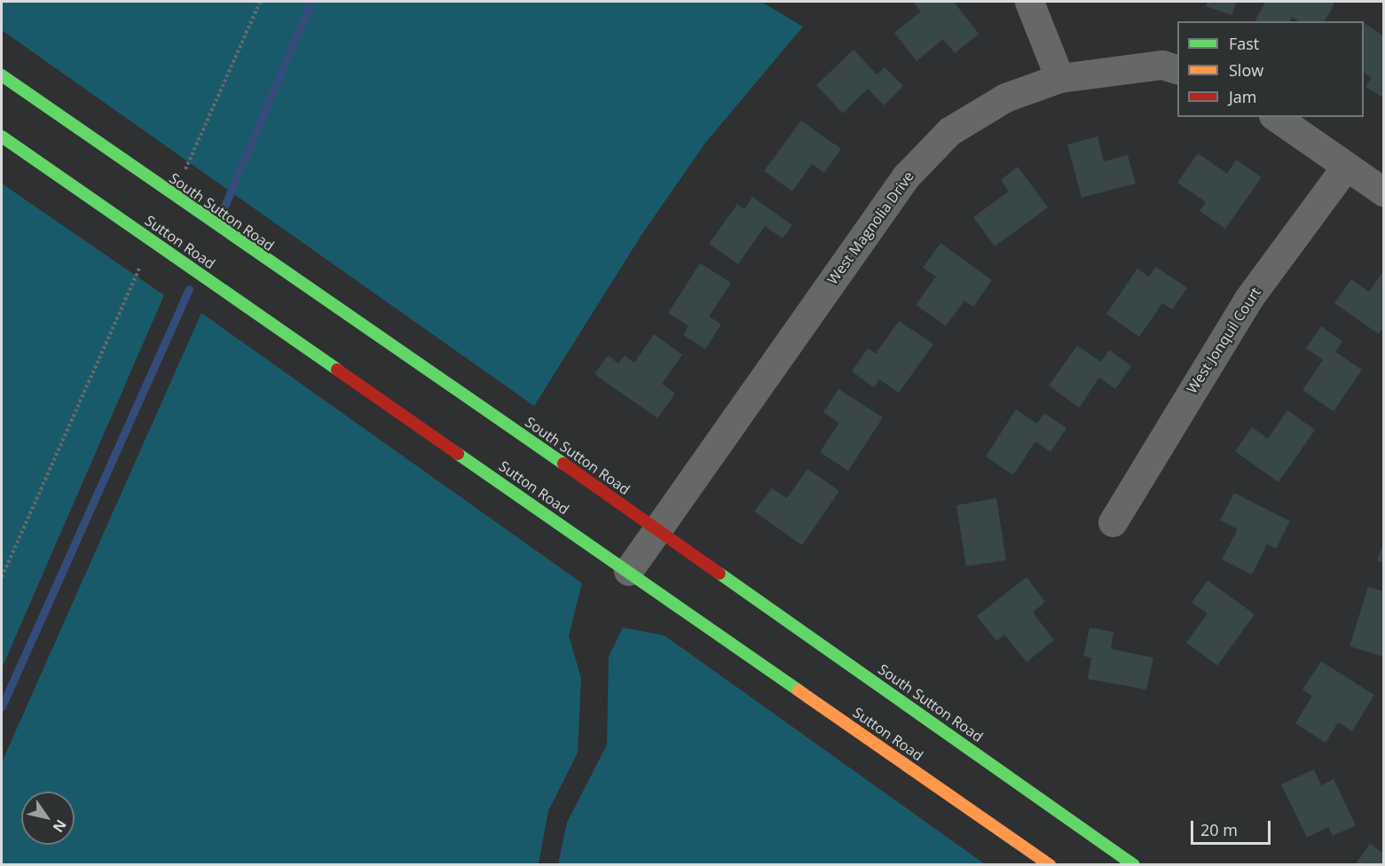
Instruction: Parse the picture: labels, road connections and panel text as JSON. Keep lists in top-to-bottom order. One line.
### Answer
{"streets":{"main road":["South Sutton Road","Sutton Road"],"street":["West Magnolia Drive","West Jonquil Court"]},"crossings":[["South Sutton Road","West Magnolia Drive"],["West Magnolia Drive","Sutton Road"]],"legend":["Fast","Slow","Jam"],"scale_bar":"20 m","north":"bottom right"}
